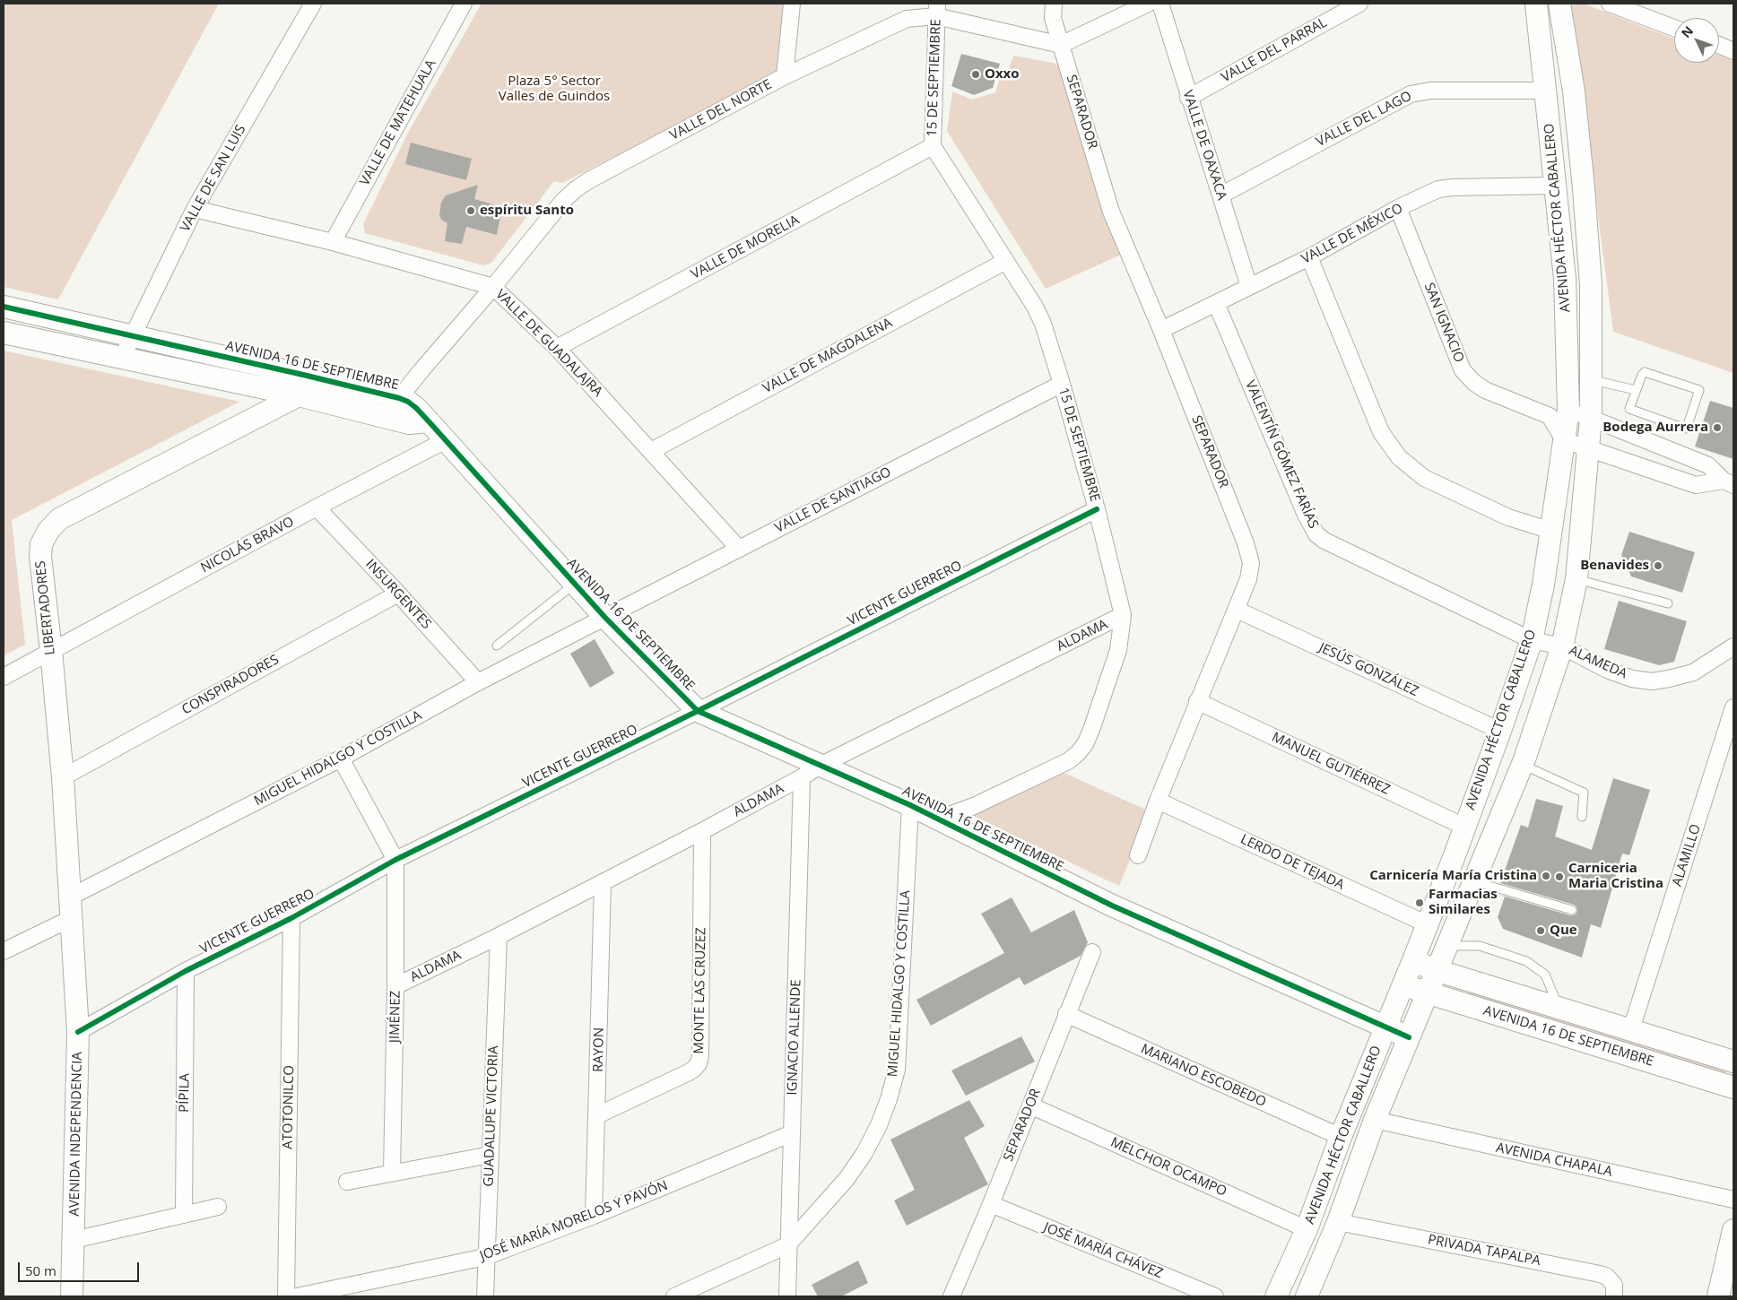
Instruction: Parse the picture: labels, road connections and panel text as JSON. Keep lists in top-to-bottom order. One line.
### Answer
{"streets":{"street":["VALLE DEL PARRAL","15 DE SEPTIEMBRE","VALLE DEL NORTE","SEPARADOR","VALLE DEL LAGO","VALLE DE MATEHUALA","VALLE DE OAXACA","VALLE DE SAN LUIS","AVENIDA HÉCTOR CABALLERO","VALLE DE MÉXICO","VALLE DE MORELIA","SAN IGNACIO","VALLE DE GUADALAJRA","VALLE DE MAGDALENA","AVENIDA 16 DE SEPTIEMBRE","VALENTÍN GÓMEZ FARÍAS","VALLE DE SANTIAGO","NICOLÁS BRAVO","VICENTE GUERRERO","INSURGENTES","LIBERTADORES","ALDAMA","ALAMEDA","JESÚS GONZÁLEZ","CONSPIRADORES","MIGUEL HIDALGO Y COSTILLA","MANUEL GUTIÉRREZ","ALAMILLO","LERDO DE TEJADA","MONTE LAS CRUZEZ","JIMÉNEZ","IGNACIO ALLENDE","RAYON","MARIANO ESCOBEDO","PÍPILA","ATOTONILCO","GUADALUPE VICTORIA","AVENIDA INDEPENDENCIA","AVENIDA CHAPALA","MELCHOR OCAMPO","JOSÉ MARÍA MORELOS Y PAVÓN","JOSÉ MARÍA CHÁVEZ","PRIVADA TAPALPA"]},"crossings":[["VALLE DEL PARRAL","VALLE DE OAXACA"],["15 DE SEPTIEMBRE","VALLE DEL NORTE"],["15 DE SEPTIEMBRE","VALLE DE MORELIA"],["15 DE SEPTIEMBRE","VALLE DE MAGDALENA"],["15 DE SEPTIEMBRE","AVENIDA 16 DE SEPTIEMBRE"],["15 DE SEPTIEMBRE","VALLE DE SANTIAGO"],["15 DE SEPTIEMBRE","VICENTE GUERRERO"],["15 DE SEPTIEMBRE","ALDAMA"],["VALLE DEL NORTE","SEPARADOR"],["VALLE DEL NORTE","VALLE DE GUADALAJRA"],["VALLE DEL NORTE","AVENIDA 16 DE SEPTIEMBRE"],["SEPARADOR","VALLE DE MÉXICO"],["SEPARADOR","JESÚS GONZÁLEZ"],["SEPARADOR","MANUEL GUTIÉRREZ"],["SEPARADOR","LERDO DE TEJADA"],["SEPARADOR","MARIANO ESCOBEDO"],["SEPARADOR","MELCHOR OCAMPO"],["SEPARADOR","JOSÉ MARÍA CHÁVEZ"],["VALLE DEL LAGO","VALLE DE OAXACA"],["VALLE DEL LAGO","AVENIDA HÉCTOR CABALLERO"],["VALLE DE MATEHUALA","VALLE DE GUADALAJRA"],["VALLE DE OAXACA","VALLE DE MÉXICO"],["VALLE DE SAN LUIS","VALLE DE GUADALAJRA"],["VALLE DE SAN LUIS","AVENIDA 16 DE SEPTIEMBRE"],["AVENIDA HÉCTOR CABALLERO","VALLE DE MÉXICO"],["AVENIDA HÉCTOR CABALLERO","SAN IGNACIO"],["AVENIDA HÉCTOR CABALLERO","AVENIDA 16 DE SEPTIEMBRE"],["AVENIDA HÉCTOR CABALLERO","VALENTÍN GÓMEZ FARÍAS"],["AVENIDA HÉCTOR CABALLERO","ALAMEDA"],["AVENIDA HÉCTOR CABALLERO","JESÚS GONZÁLEZ"],["AVENIDA HÉCTOR CABALLERO","MANUEL GUTIÉRREZ"],["AVENIDA HÉCTOR CABALLERO","LERDO DE TEJADA"],["AVENIDA HÉCTOR CABALLERO","MARIANO ESCOBEDO"],["AVENIDA HÉCTOR CABALLERO","AVENIDA CHAPALA"],["AVENIDA HÉCTOR CABALLERO","MELCHOR OCAMPO"],["AVENIDA HÉCTOR CABALLERO","PRIVADA TAPALPA"],["VALLE DE MÉXICO","SAN IGNACIO"],["VALLE DE MÉXICO","VALENTÍN GÓMEZ FARÍAS"],["VALLE DE MORELIA","VALLE DE GUADALAJRA"],["VALLE DE GUADALAJRA","VALLE DE MAGDALENA"],["VALLE DE GUADALAJRA","VALLE DE SANTIAGO"],["AVENIDA 16 DE SEPTIEMBRE","VALLE DE SANTIAGO"],["AVENIDA 16 DE SEPTIEMBRE","NICOLÁS BRAVO"],["AVENIDA 16 DE SEPTIEMBRE","VICENTE GUERRERO"],["AVENIDA 16 DE SEPTIEMBRE","ALDAMA"],["AVENIDA 16 DE SEPTIEMBRE","MIGUEL HIDALGO Y COSTILLA"],["AVENIDA 16 DE SEPTIEMBRE","ALAMILLO"],["VALENTÍN GÓMEZ FARÍAS","ALAMEDA"],["VALLE DE SANTIAGO","MIGUEL HIDALGO Y COSTILLA"],["NICOLÁS BRAVO","INSURGENTES"],["NICOLÁS BRAVO","LIBERTADORES"],["VICENTE GUERRERO","JIMÉNEZ"],["VICENTE GUERRERO","PÍPILA"],["VICENTE GUERRERO","ATOTONILCO"],["VICENTE GUERRERO","AVENIDA INDEPENDENCIA"],["INSURGENTES","CONSPIRADORES"],["INSURGENTES","MIGUEL HIDALGO Y COSTILLA"],["LIBERTADORES","CONSPIRADORES"],["LIBERTADORES","MIGUEL HIDALGO Y COSTILLA"],["LIBERTADORES","AVENIDA INDEPENDENCIA"],["ALDAMA","MONTE LAS CRUZEZ"],["ALDAMA","JIMÉNEZ"],["ALDAMA","IGNACIO ALLENDE"],["ALDAMA","RAYON"],["ALDAMA","GUADALUPE VICTORIA"],["MIGUEL HIDALGO Y COSTILLA","IGNACIO ALLENDE"],["MIGUEL HIDALGO Y COSTILLA","AVENIDA INDEPENDENCIA"],["MONTE LAS CRUZEZ","RAYON"],["IGNACIO ALLENDE","JOSÉ MARÍA MORELOS Y PAVÓN"],["RAYON","JOSÉ MARÍA MORELOS Y PAVÓN"],["GUADALUPE VICTORIA","JOSÉ MARÍA MORELOS Y PAVÓN"]],"parks":["Plaza 5° Sector Valles de Guindos"],"places":["Oxxo","espíritu Santo","Bodega Aurrera","Benavides","Carnicería María Cristina","Carniceria Maria Cristina","Farmacias Similares","Que"],"scale_bar":"50 m","north":"top left"}
